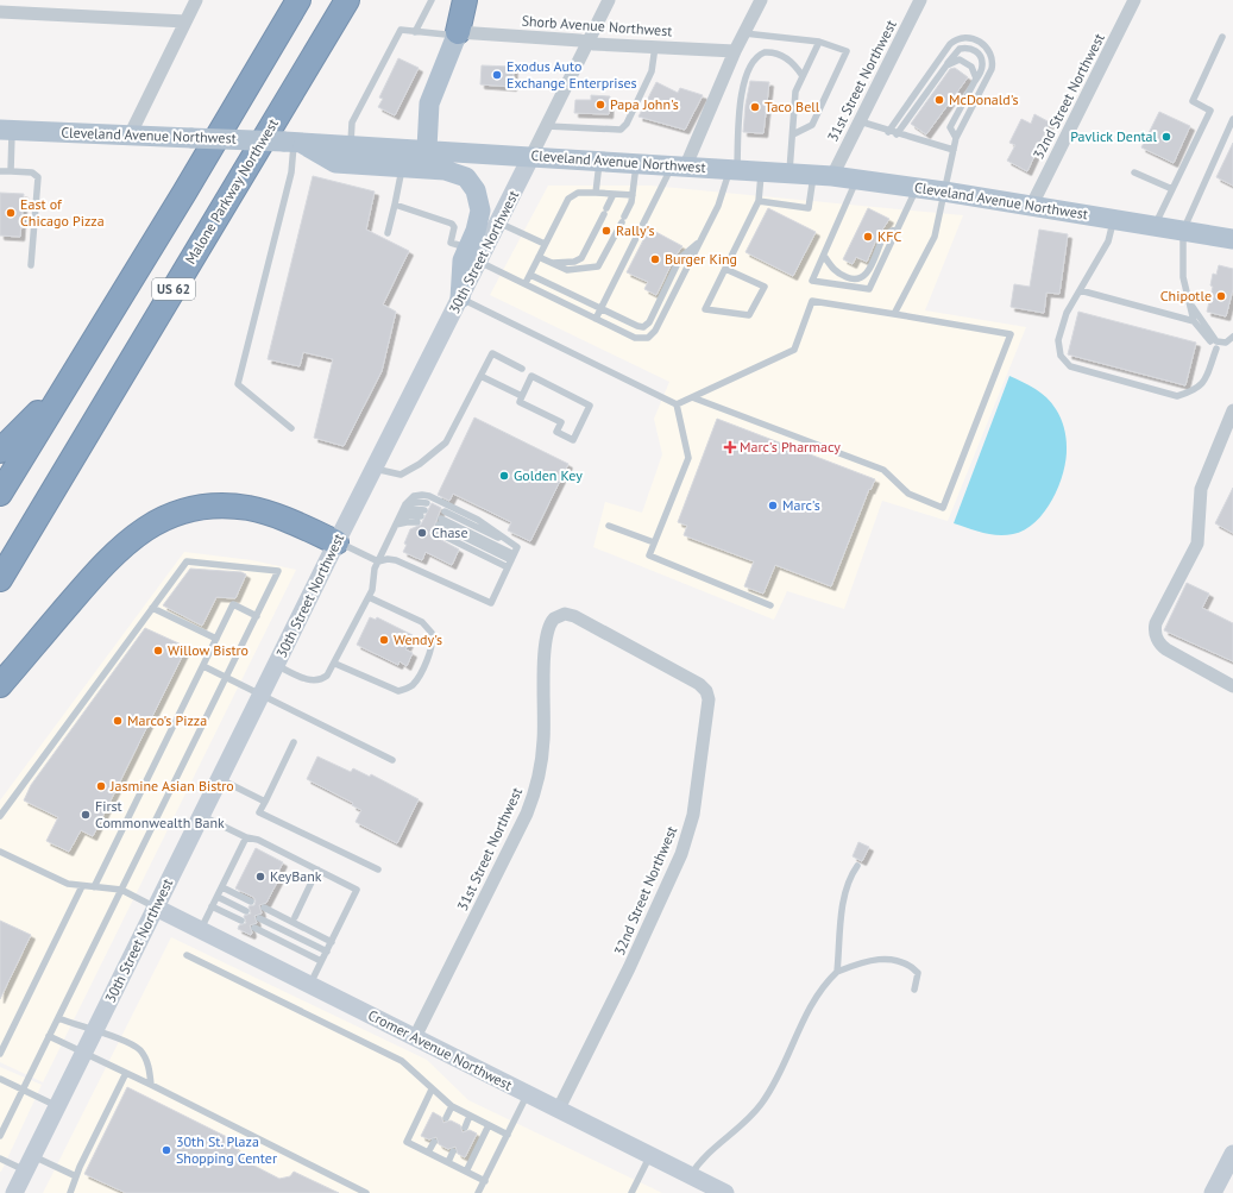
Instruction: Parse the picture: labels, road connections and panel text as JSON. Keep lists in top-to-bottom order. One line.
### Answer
{"streets":{"highway":["Malone Parkway Northwest","US 62"],"main road":["Cleveland Avenue Northwest","30th Street Northwest","Cromer Avenue Northwest"],"street":["Shorb Avenue Northwest","31st Street Northwest","32nd Street Northwest"]},"crossings":[["Shorb Avenue Northwest","30th Street Northwest"],["31st Street Northwest","32nd Street Northwest"],["31st Street Northwest","Cleveland Avenue Northwest"],["31st Street Northwest","Cromer Avenue Northwest"],["32nd Street Northwest","Cleveland Avenue Northwest"],["32nd Street Northwest","Cromer Avenue Northwest"],["Cleveland Avenue Northwest","30th Street Northwest"],["30th Street Northwest","Cromer Avenue Northwest"]],"places":{"other":["Exodus Auto Exchange Enterprises","McDonald's","Papa John's","Taco Bell","Pavlick Dental","East of Chicago Pizza","Rally's","KFC","Burger King","Chipotle","Golden Key","Marc's","Chase","Wendy's","Willow Bistro","Marco's Pizza","Jasmine Asian Bistro","First Commonwealth Bank","KeyBank","30th St. Plaza Shopping Center"],"health":["Marc's Pharmacy"]}}
